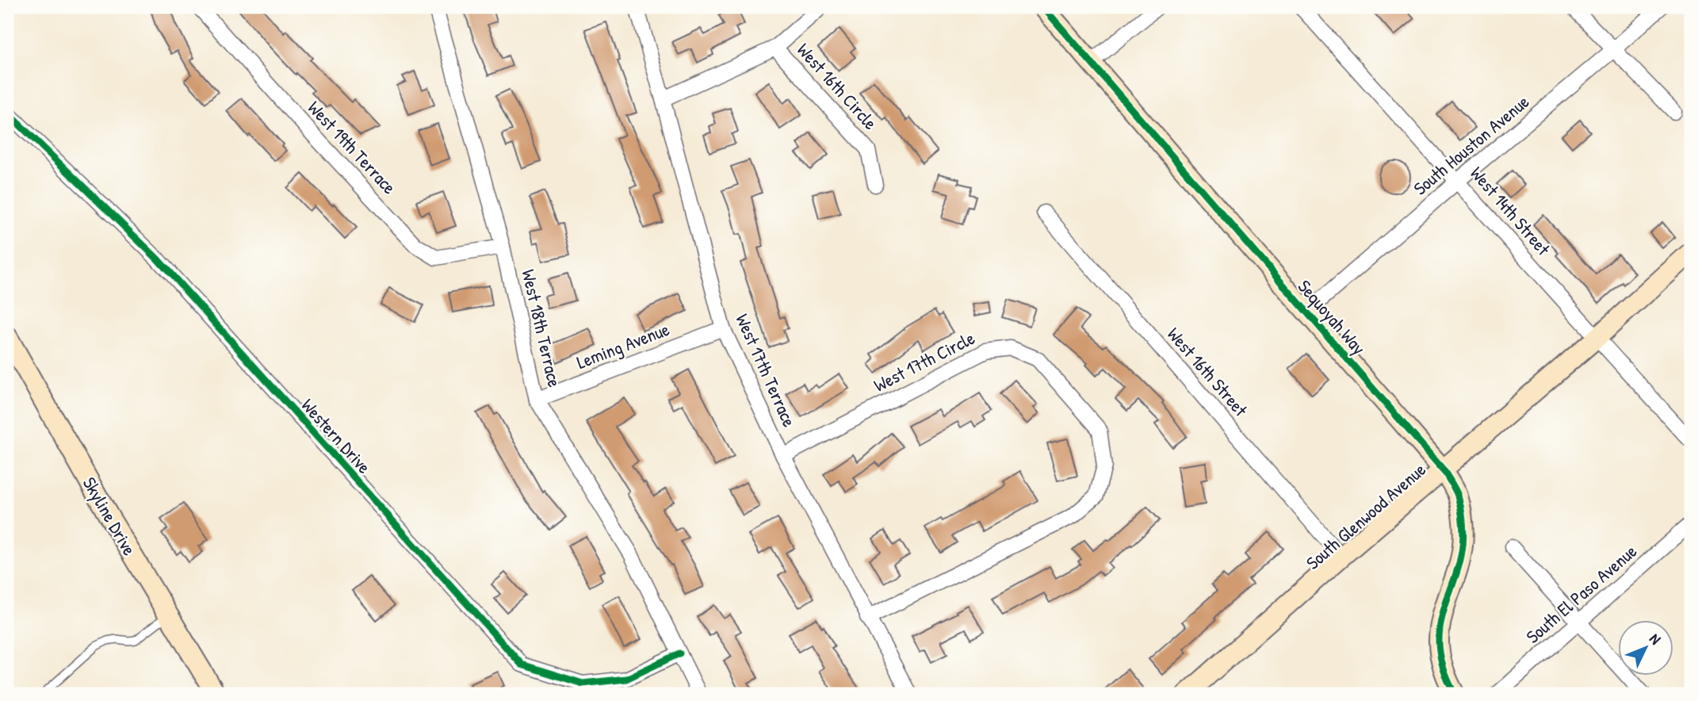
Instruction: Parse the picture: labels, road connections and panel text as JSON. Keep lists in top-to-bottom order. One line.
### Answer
{"streets":{"street":["West 16th Circle","South Houston Avenue","West 19th Terrace","West 14th Street","Sequoyah Way","West 18th Terrace","Leming Avenue","West 17th Circle","West 17th Terrace","West 16th Street","Western Drive","Skyline Drive","South Glenwood Avenue","South El Paso Avenue"]},"crossings":[["South Houston Avenue","West 14th Street"],["South Houston Avenue","Sequoyah Way"],["West 19th Terrace","West 18th Terrace"],["West 14th Street","South Glenwood Avenue"],["Sequoyah Way","South Glenwood Avenue"],["West 18th Terrace","Leming Avenue"],["West 18th Terrace","Western Drive"],["Leming Avenue","West 17th Terrace"],["West 17th Circle","West 17th Terrace"],["West 16th Street","South Glenwood Avenue"]],"north":"top right"}
